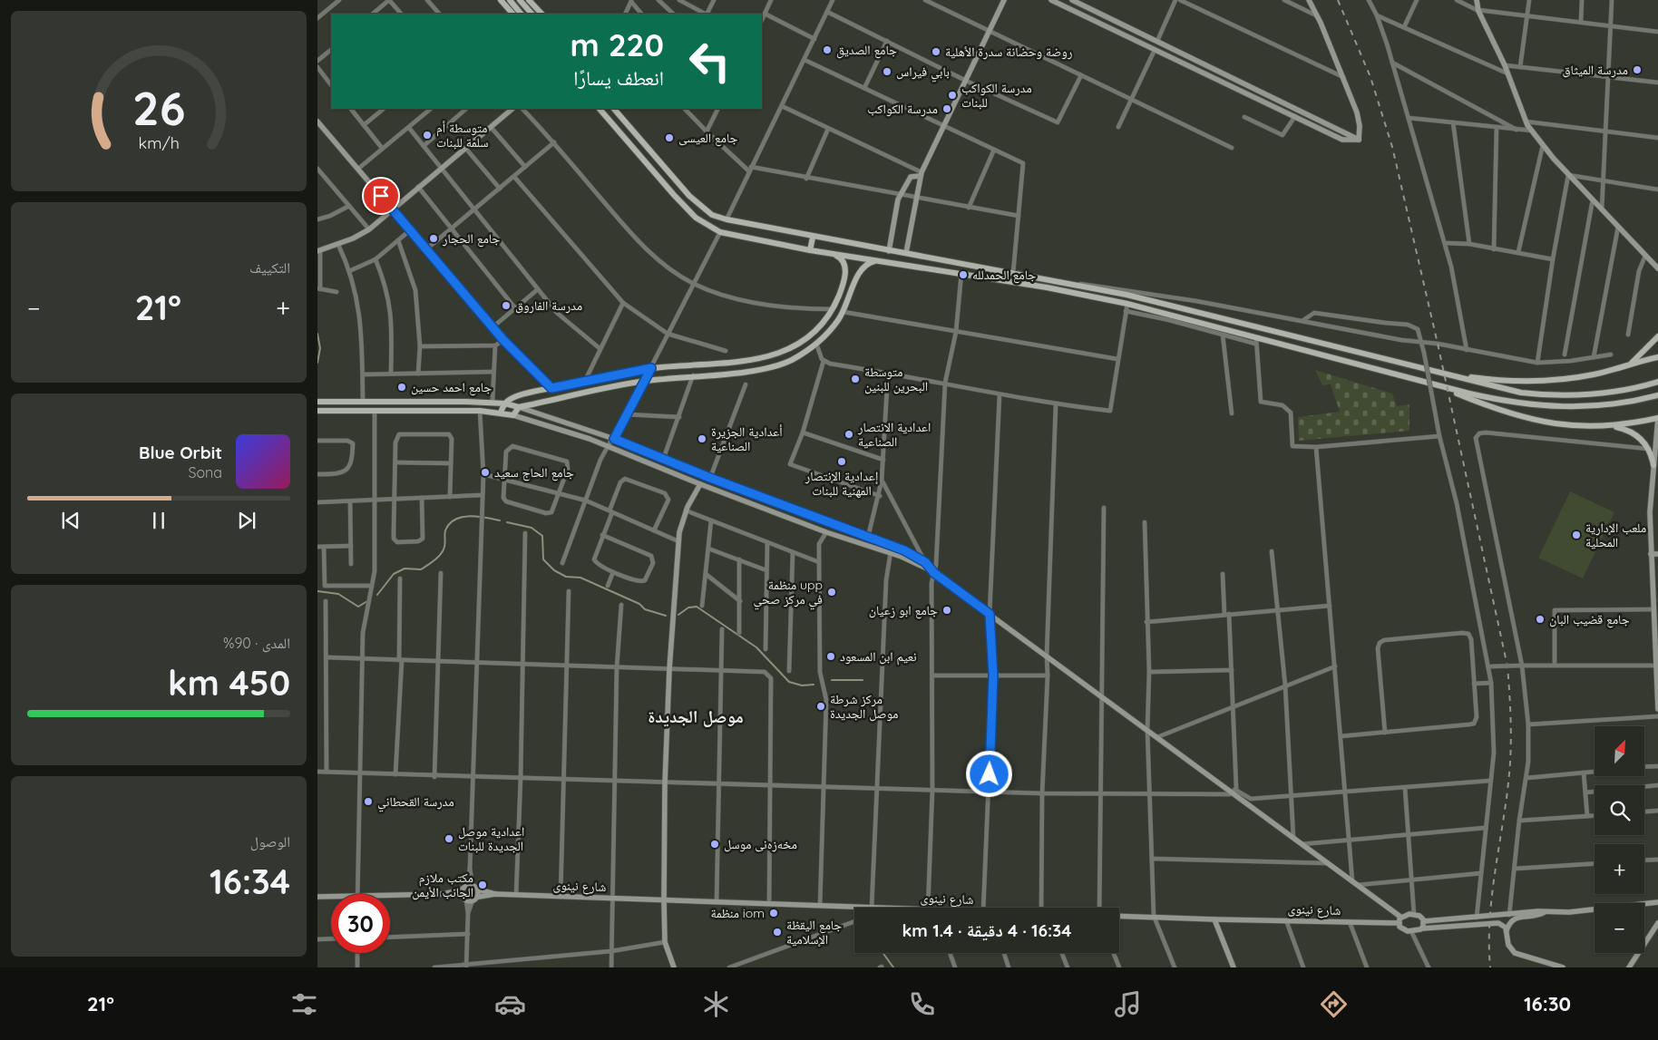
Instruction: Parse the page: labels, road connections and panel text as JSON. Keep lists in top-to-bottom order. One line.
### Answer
{"streets":{"main road":["شارع نينوى"]},"districts":["موصل الجديدة"],"places":["جامع الصديق","روضة وحضانة سدرة الأهلية","مدرسة الميثاق","بابي فيراس","مدرسة الكواكب للبنات","مدرسة الكواكب","متوسطة أم سلمة للبنات","جامع العيسى","جامع الحجار","جامع الحمدلله","مدرسة الفاروق","متوسطة البحرين للبنين","جامع احمد حسين","اعدادية الانتصار الصناعية","أعدادية الجزيرة الصناعية","إعدادية الإنتصار المهنية للبنات","جامع الحاج سعيد","ملعب الإدارية المحلية","منظمة upp في مركز صحي","جامع ابو زعیان","جامع قضيب البان","نعيم ابن المسعود","مركز شرطة موصل الجديدة","مدرسة القحطاني","اعدادية موصل الجديدة للبنات","مخەزەنی موسل","مكتب ملازم الجانب الأيمن","منظمة iom","جامع اليقظة الإسلامية"],"north":"top right","page":{"turn":["220 m","انعطف يسارًا"],"tile":["التكييف",["المدى · 90%","450 km"],["الوصول","16:34"]],"heat":["−","21°","+"],"song":["Blue Orbit","Sona"],"map_buttons":["+","−"],"limit":"30","trip":"16:34 · 4 دقيقة · 1.4 km","tabs":["16:30","21°"],"gauge":["26","km/h"]}}
